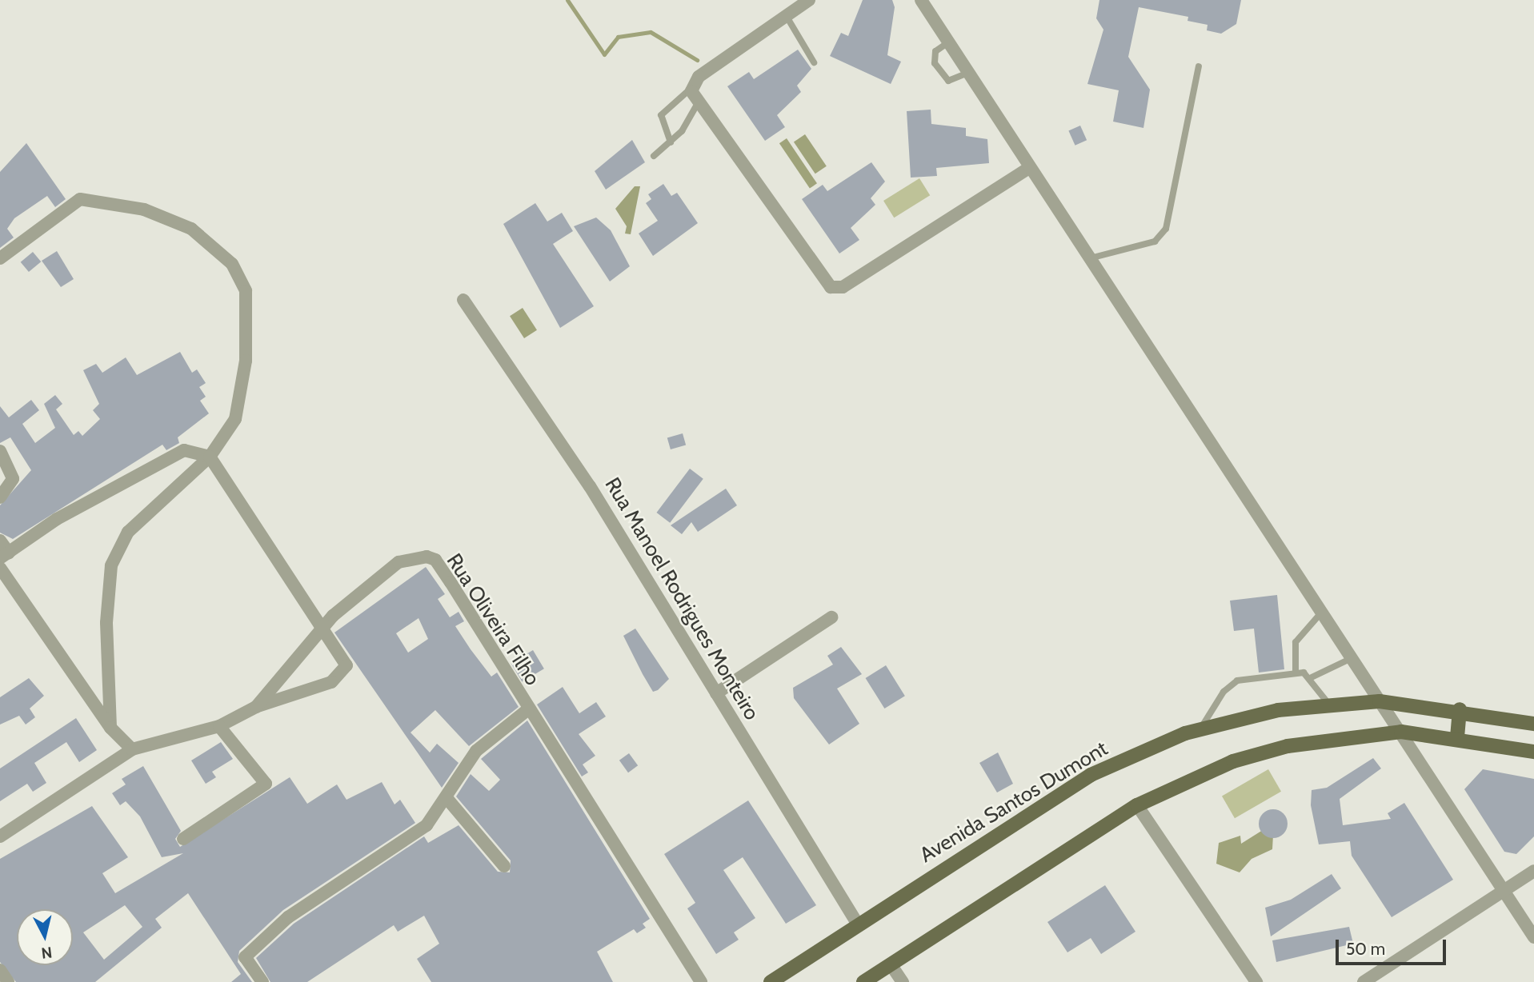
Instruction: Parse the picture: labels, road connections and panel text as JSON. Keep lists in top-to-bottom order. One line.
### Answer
{"streets":{"main road":["Avenida Santos Dumont"],"street":["Rua Manoel Rodrigues Monteiro","Rua Oliveira Filho"]},"crossings":[["Rua Manoel Rodrigues Monteiro","Avenida Santos Dumont"]],"scale_bar":"50 m","north":"bottom"}
